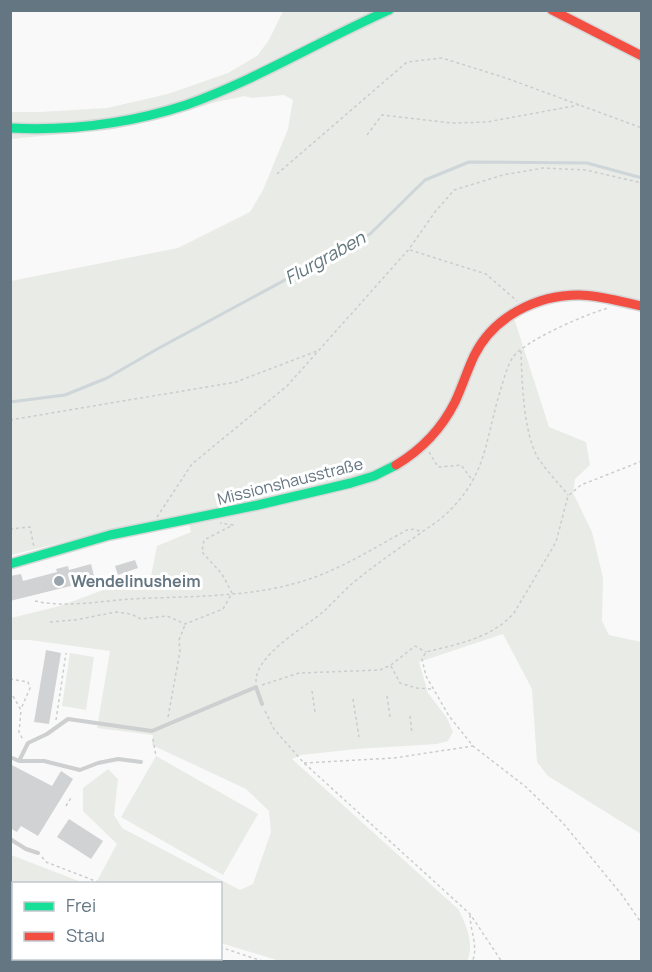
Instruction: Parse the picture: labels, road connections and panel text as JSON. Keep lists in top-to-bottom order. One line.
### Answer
{"streets":{"street":["Missionshausstraße"]},"water":["Flurgraben"],"places":["Wendelinusheim"],"legend":["Frei","Stau"]}
